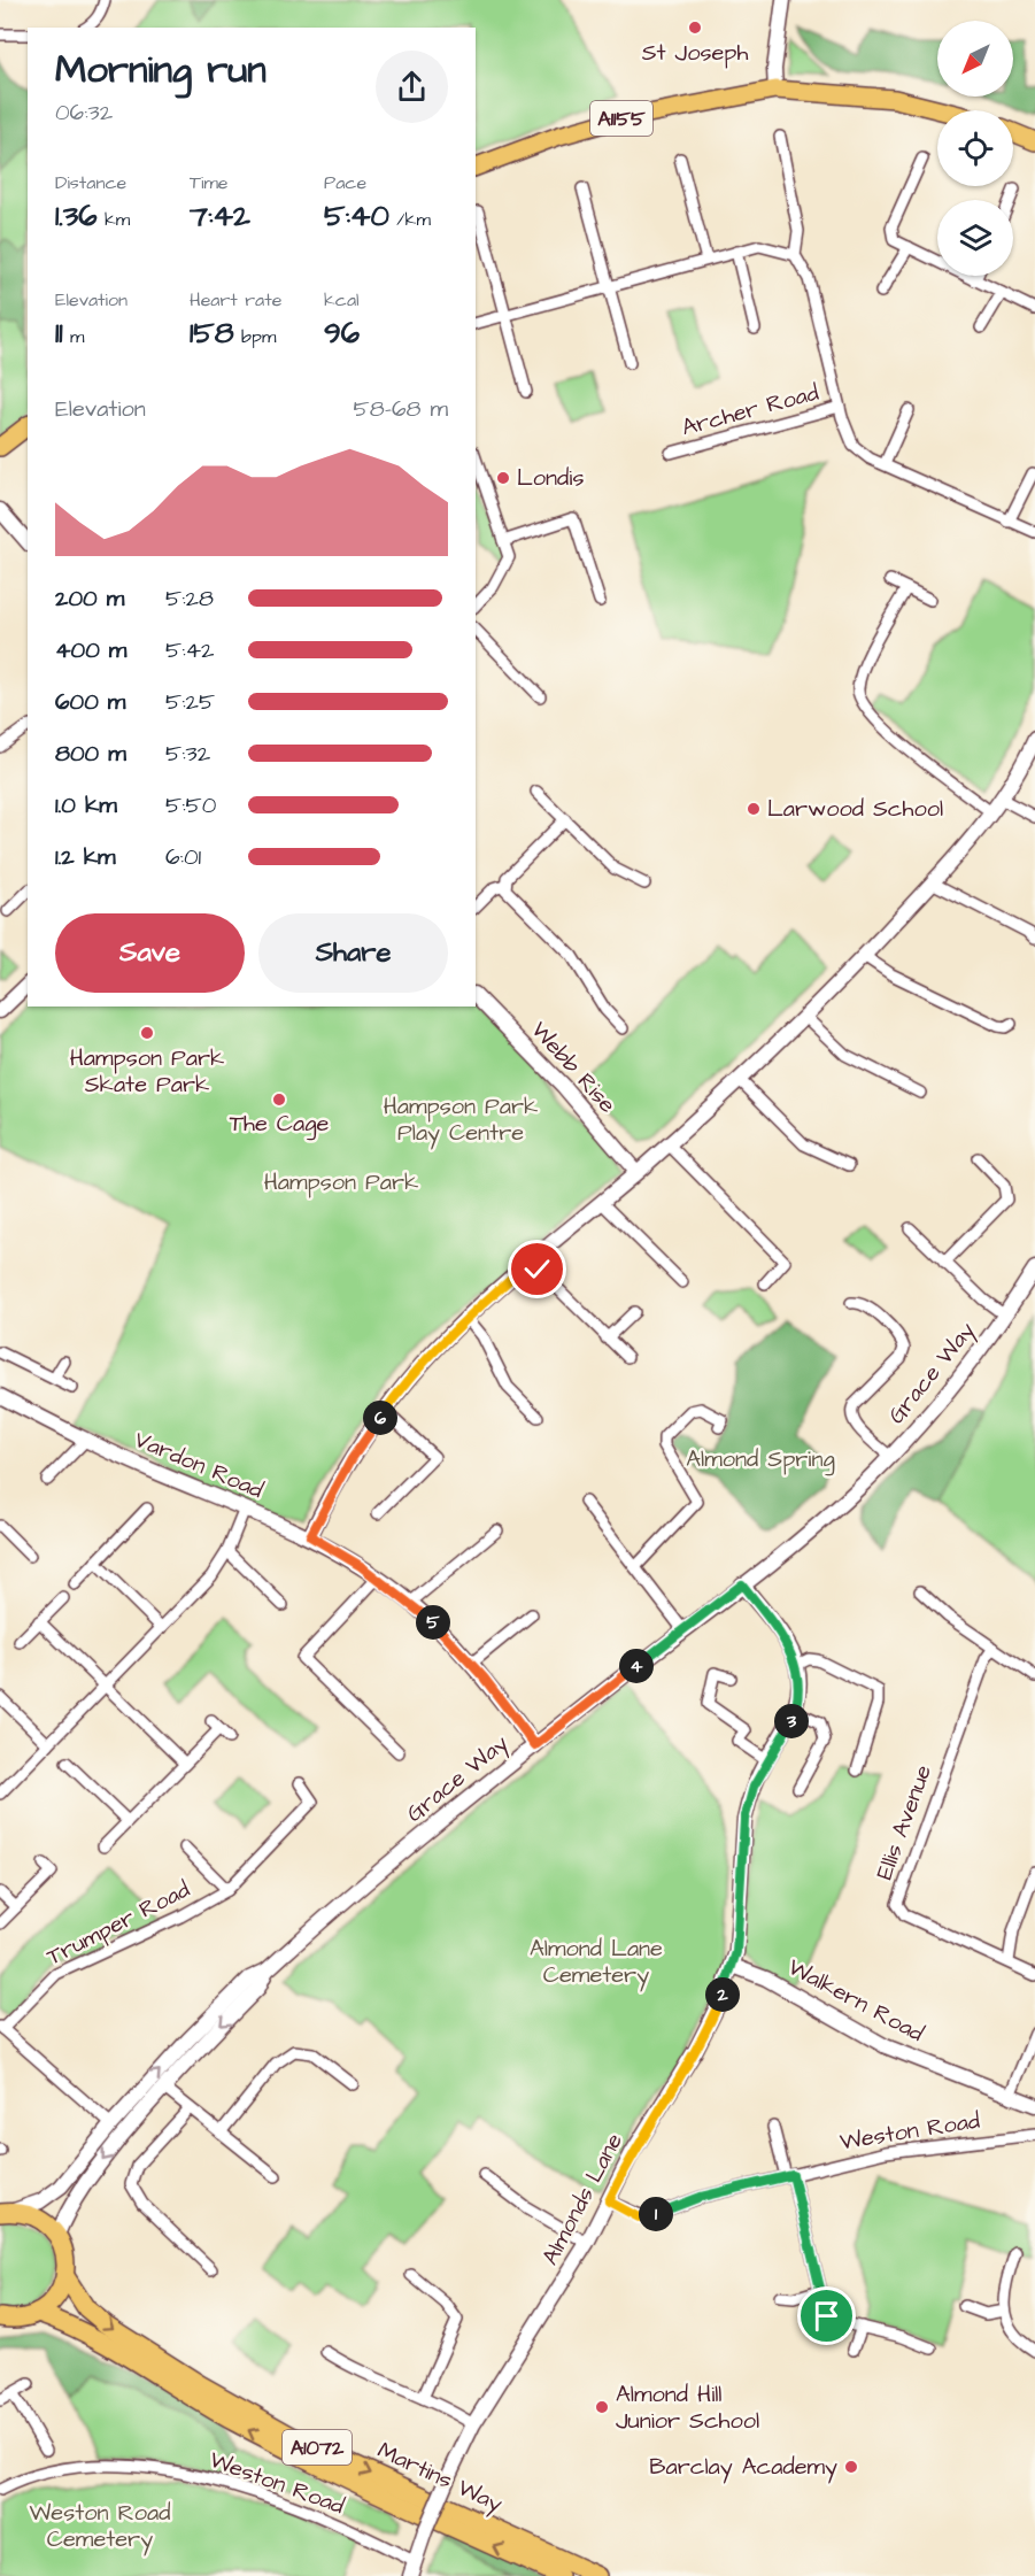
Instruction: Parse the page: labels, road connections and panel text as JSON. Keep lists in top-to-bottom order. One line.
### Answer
{"streets":{"main road":["A1155","A1072","Martins Way"],"street":["Archer Road","Webb Rise","Grace Way","Vardon Road","Ellis Avenue","Trumper Road","Walkern Road","Weston Road","Almonds Lane"]},"crossings":[["Grace Way","Vardon Road"],["Grace Way","Trumper Road"],["Grace Way","Almonds Lane"],["Grace Way","Martins Way"],["Walkern Road","Almonds Lane"],["Weston Road","Almonds Lane"]],"parks":["Hampson Park Play Centre","Hampson Park","Almond Spring","Almond Lane Cemetery","Weston Road Cemetery"],"places":["St Joseph","Londis","Larwood School","Hampson Park Skate Park","The Cage","Almond Hill Junior School","Barclay Academy"],"north":"bottom left","page":{"heading":["Morning run","06:32"],"stats":[["Distance","1.36 km"],["Time","7:42"],["Pace","5:40 /km"],["Elevation","11 m"],["Heart rate","158 bpm"],["kcal","96"]],"chart":["Elevation","58–68 m"],"list":[{"name":"200 m","note":"5:28"},{"name":"400 m","note":"5:42"},{"name":"600 m","note":"5:25"},{"name":"800 m","note":"5:32"},{"name":"1.0 km","note":"5:50"},{"name":"1.2 km","note":"6:01"}],"buttons":["Save","Share"],"pins":["6","5","4","3","2","1"]}}
